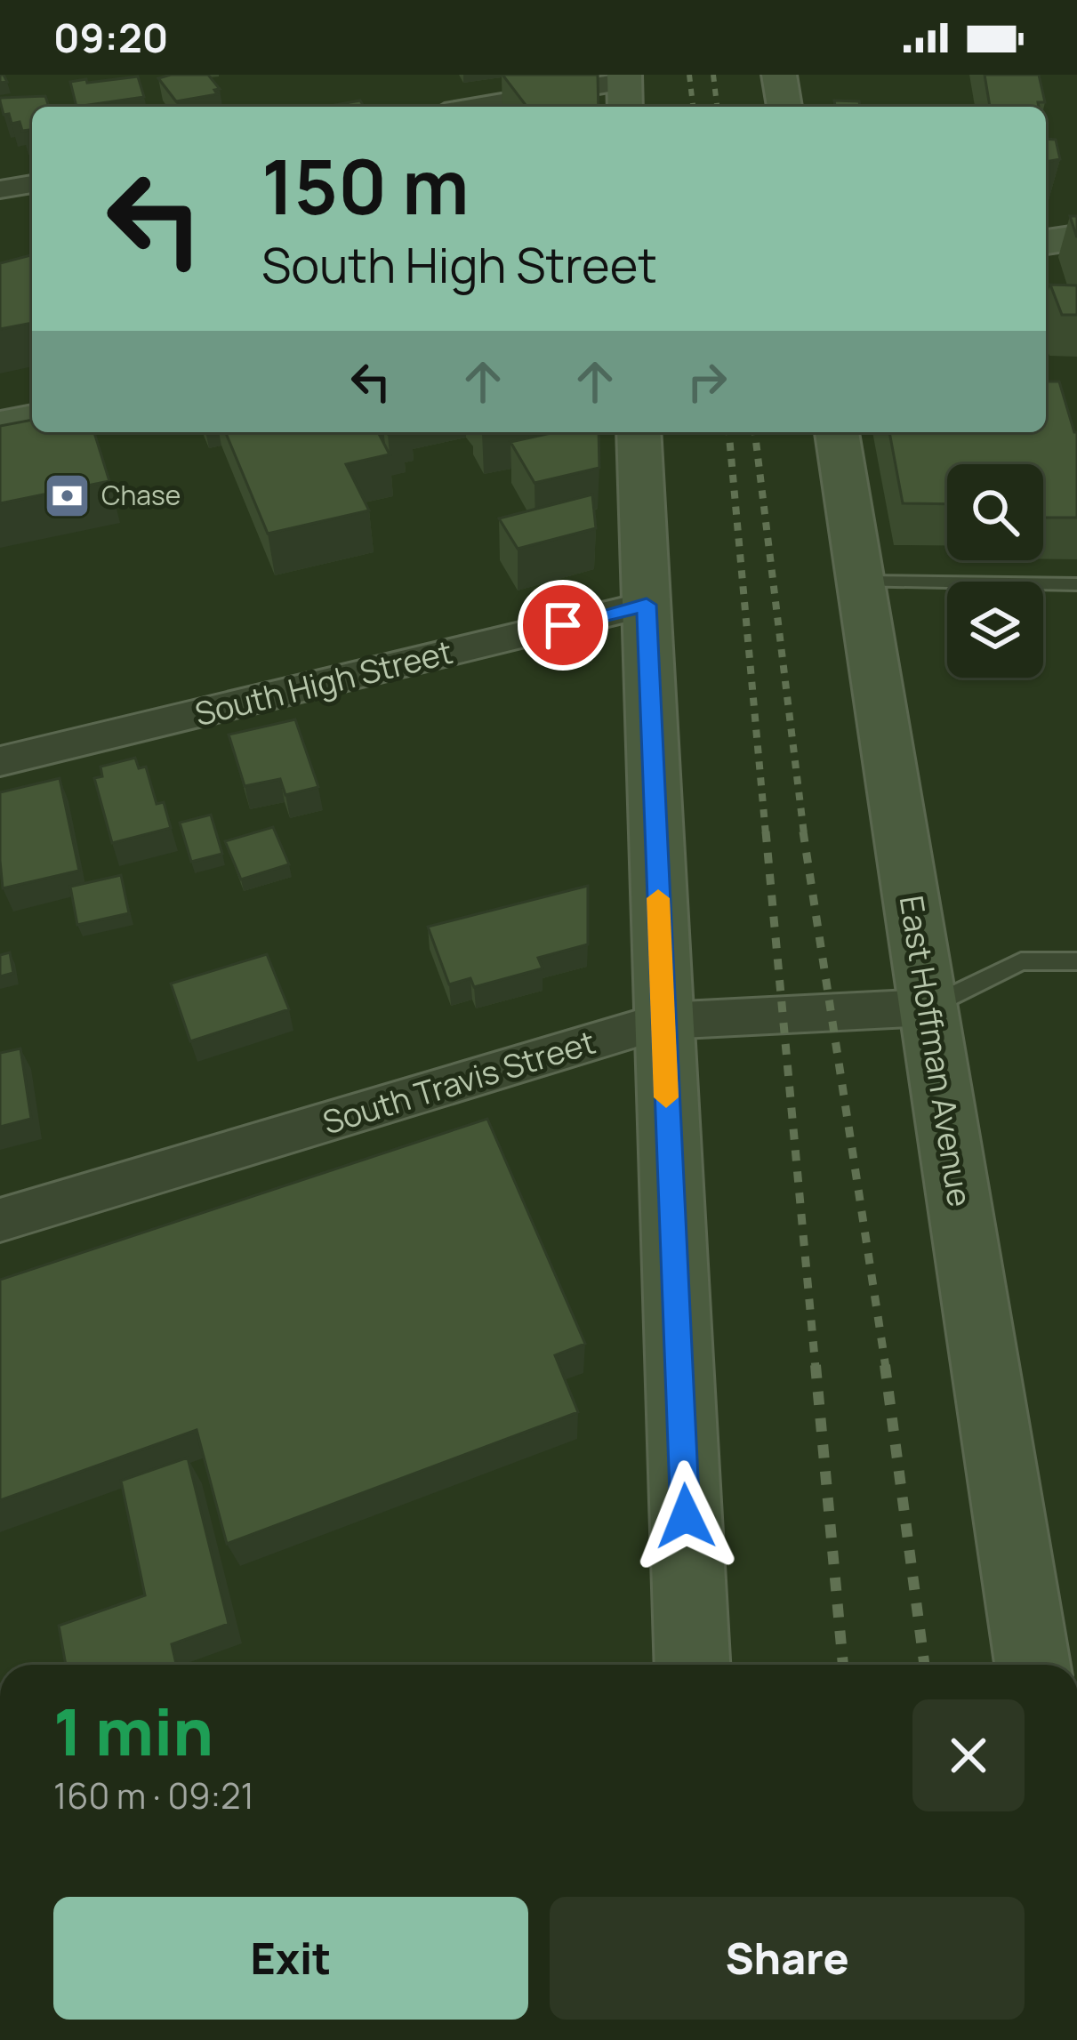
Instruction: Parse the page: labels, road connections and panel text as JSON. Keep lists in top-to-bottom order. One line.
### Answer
{"streets":{"street":["South High Street","East Hoffman Avenue","South Travis Street"]},"crossings":[["East Hoffman Avenue","South Travis Street"]],"places":{"bank":["Chase"]},"page":{"status":"09:20","turn":["150 m","South High Street"],"heading":["1 min","160 m · 09:21"],"buttons":["Exit","Share"]}}
